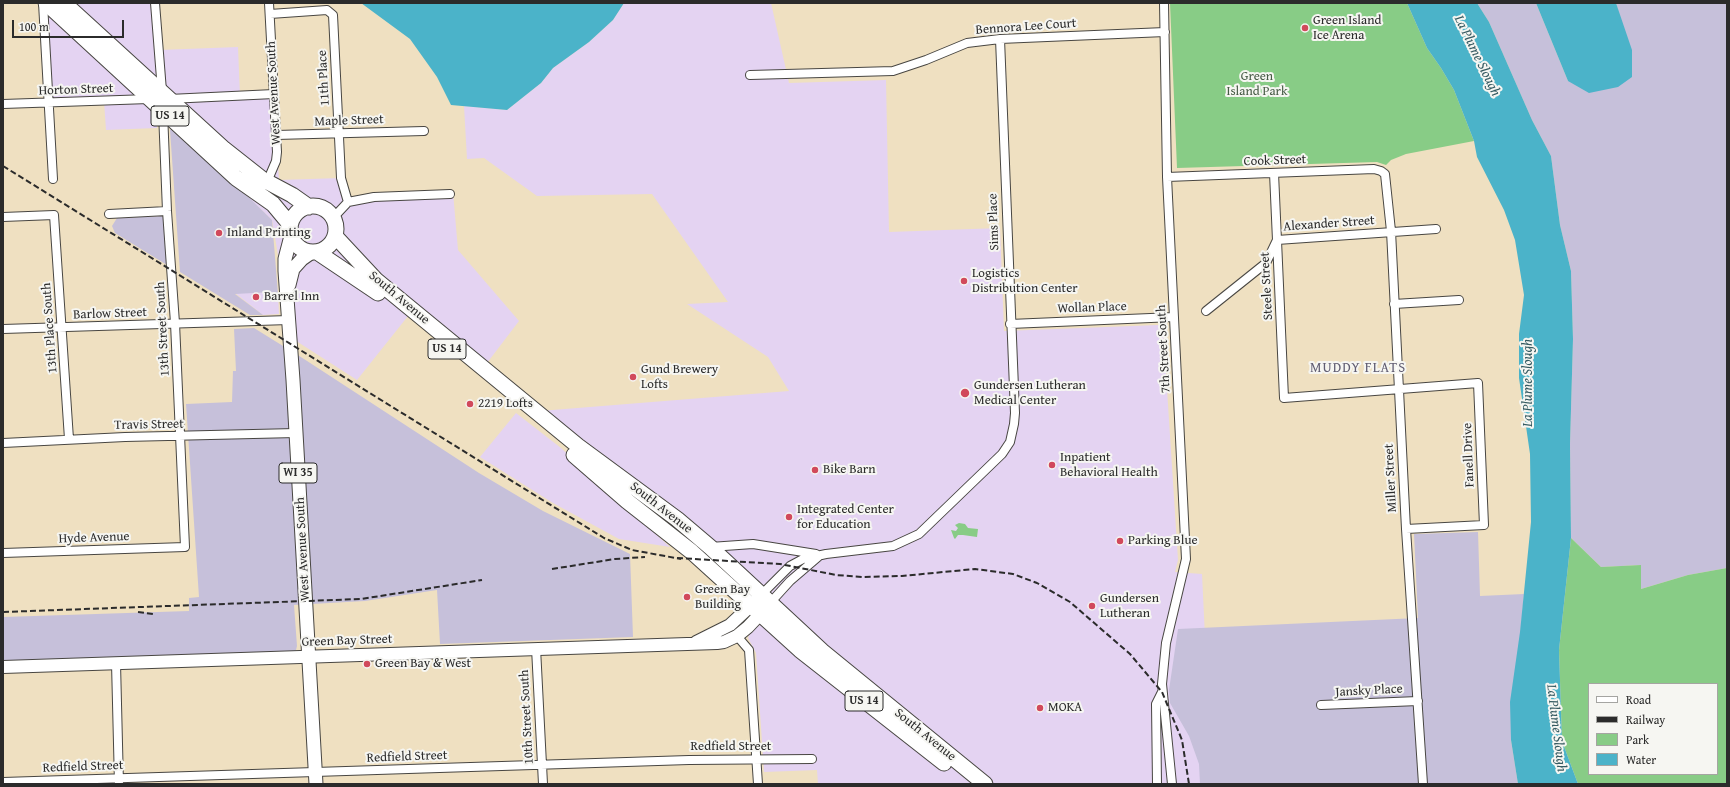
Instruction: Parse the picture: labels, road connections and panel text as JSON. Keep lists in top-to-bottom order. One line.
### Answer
{"streets":{"highway":["US 14","South Avenue"],"main road":["West Avenue South","WI 35"],"street":["Bennora Lee Court","11th Place","Horton Street","Maple Street","Cook Street","Sims Place","Alexander Street","Steele Street","Wollan Place","Barlow Street","13th Place South","13th Street South","7th Street South","Travis Street","Fanell Drive","Miller Street","Hyde Avenue","Green Bay Street","Jansky Place","10th Street South","Redfield Street"]},"crossings":[["Bennora Lee Court","Sims Place"],["Bennora Lee Court","7th Street South"],["11th Place","West Avenue South"],["11th Place","Maple Street"],["Horton Street","West Avenue South"],["Horton Street","South Avenue"],["Horton Street","13th Street South"],["West Avenue South","Maple Street"],["West Avenue South","South Avenue"],["West Avenue South","Barlow Street"],["West Avenue South","Travis Street"],["West Avenue South","Green Bay Street"],["West Avenue South","Redfield Street"],["Cook Street","Steele Street"],["Cook Street","7th Street South"],["Cook Street","Miller Street"],["Sims Place","South Avenue"],["Sims Place","Wollan Place"],["Sims Place","Green Bay Street"],["Alexander Street","Steele Street"],["Alexander Street","Miller Street"],["Steele Street","Fanell Drive"],["Steele Street","Miller Street"],["South Avenue","13th Street South"],["South Avenue","Green Bay Street"],["Wollan Place","7th Street South"],["Barlow Street","13th Place South"],["Barlow Street","13th Street South"],["13th Place South","Travis Street"],["13th Street South","Travis Street"],["13th Street South","Hyde Avenue"],["Fanell Drive","Miller Street"],["Miller Street","Jansky Place"],["Green Bay Street","10th Street South"],["10th Street South","Redfield Street"]],"districts":["MUDDY FLATS"],"water":["La Plume Slough"],"parks":["Green Island Park"],"places":["Green Island Ice Arena","Inland Printing","Logistics Distribution Center","Barrel Inn","Gund Brewery Lofts","Gundersen Lutheran Medical Center","2219 Lofts","Inpatient Behavioral Health","Bike Barn","Integrated Center for Education","Parking Blue","Green Bay Building","Gundersen Lutheran","Green Bay & West","MOKA"],"legend":["Road","Railway","Park","Water"],"scale_bar":"100 m"}
